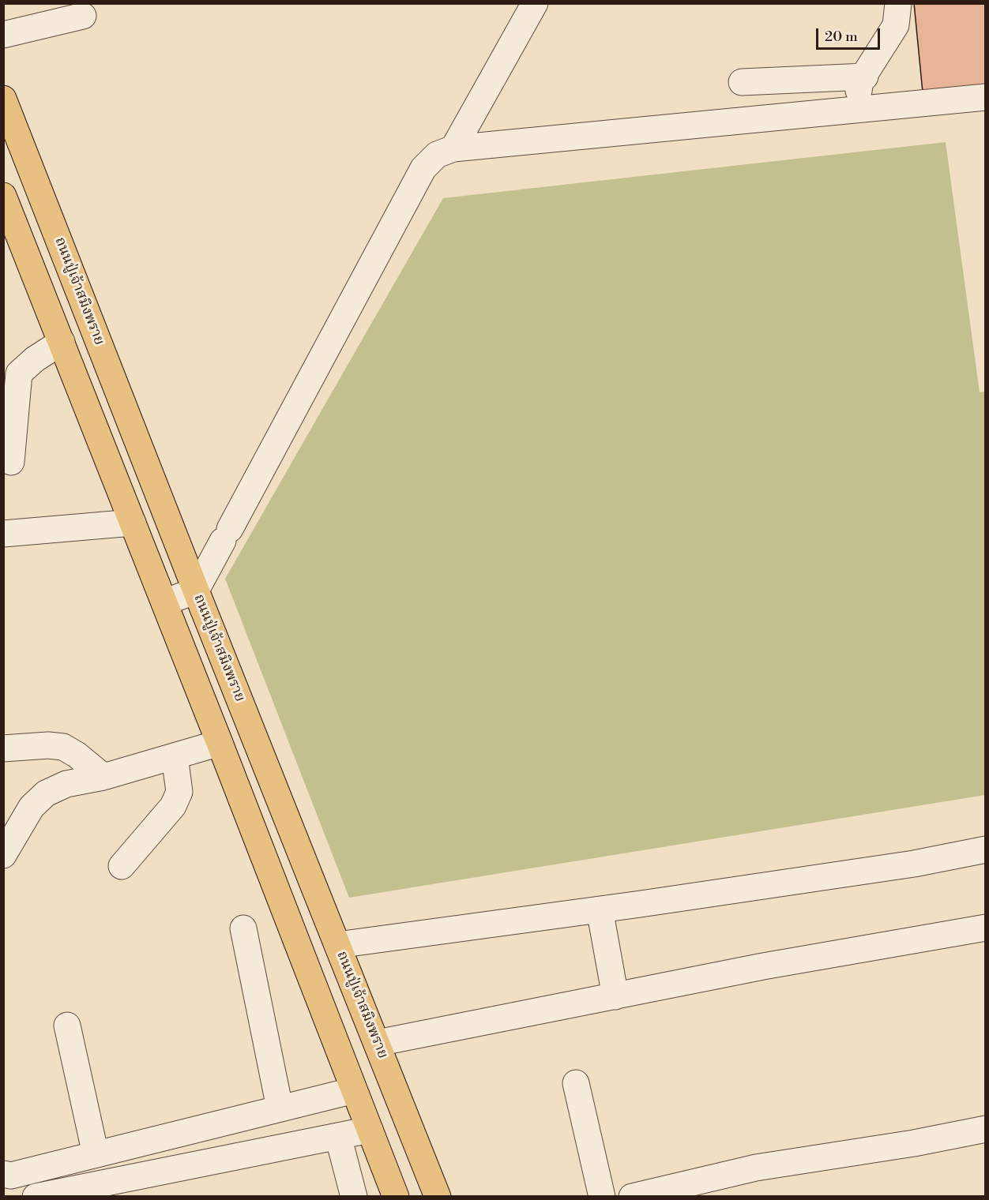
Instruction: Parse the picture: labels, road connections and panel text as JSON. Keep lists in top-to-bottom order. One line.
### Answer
{"streets":{"main road":["ถนนปู่เจ้าสมิงพราย"]},"scale_bar":"20 m"}
